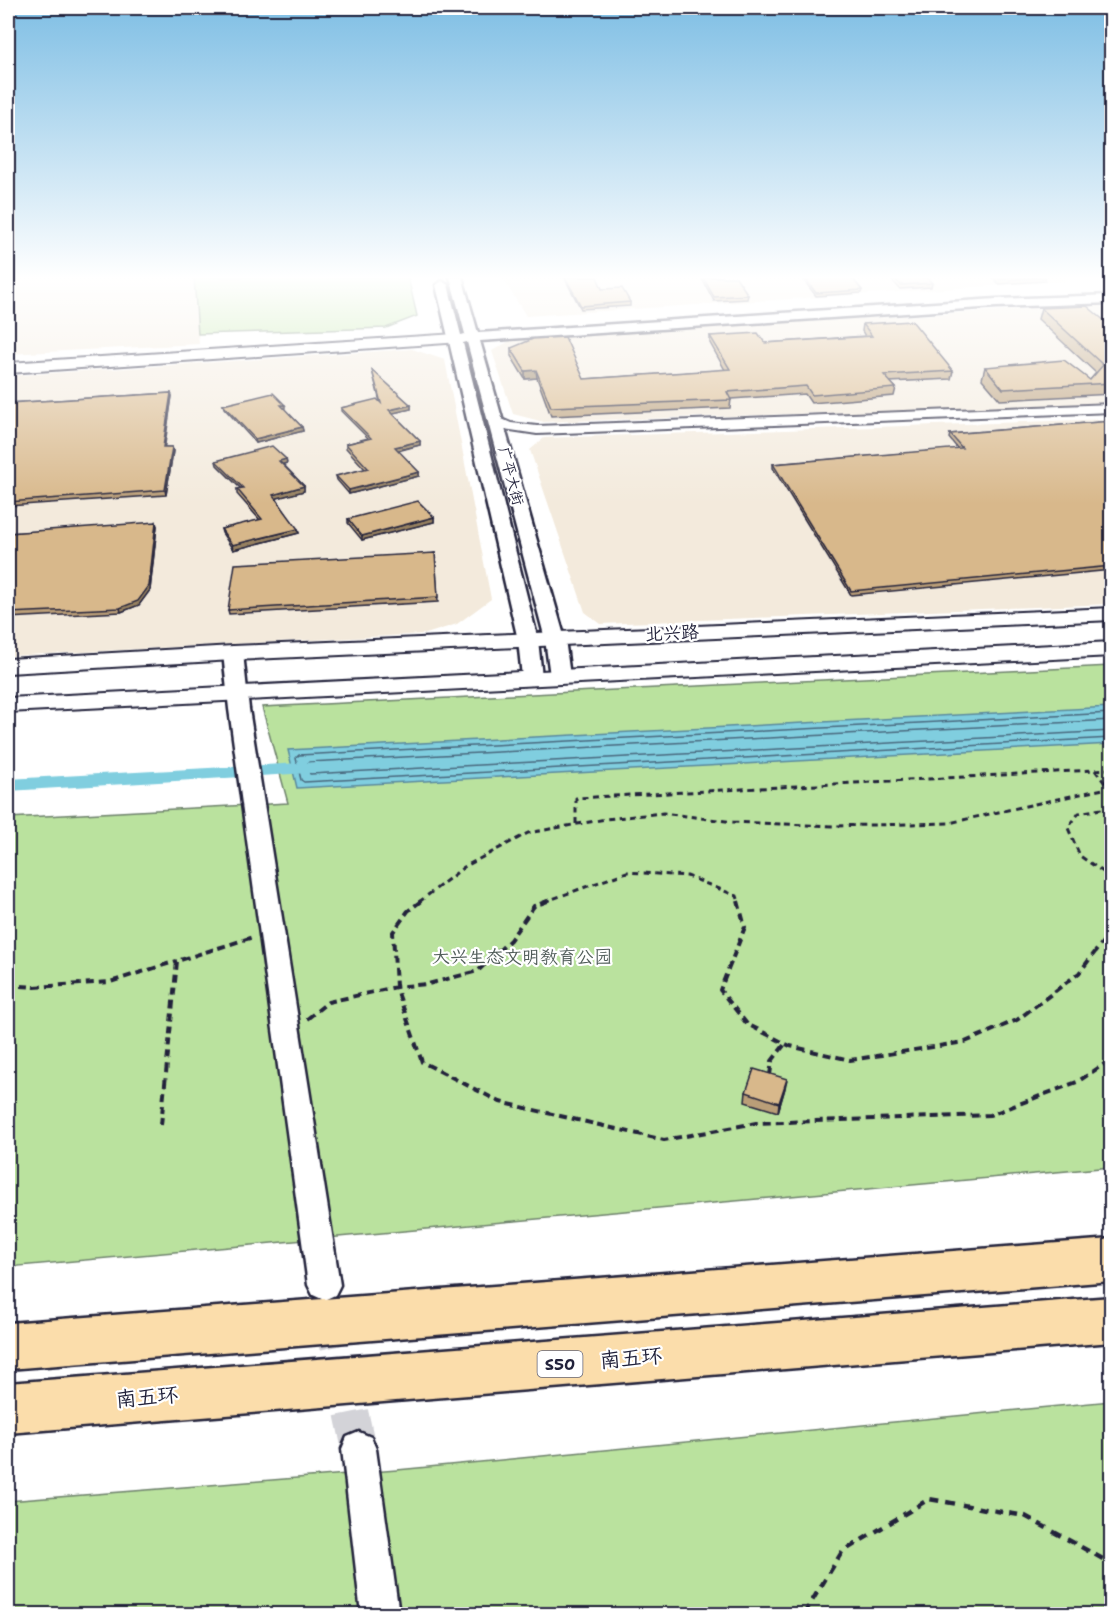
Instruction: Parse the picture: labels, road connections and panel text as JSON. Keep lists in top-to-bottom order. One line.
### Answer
{"streets":{"highway":["南五环","S50"],"main road":["北兴路"],"street":["广平大街"]},"crossings":[["广平大街","北兴路"]],"parks":["大兴生态文明教育公园"]}
